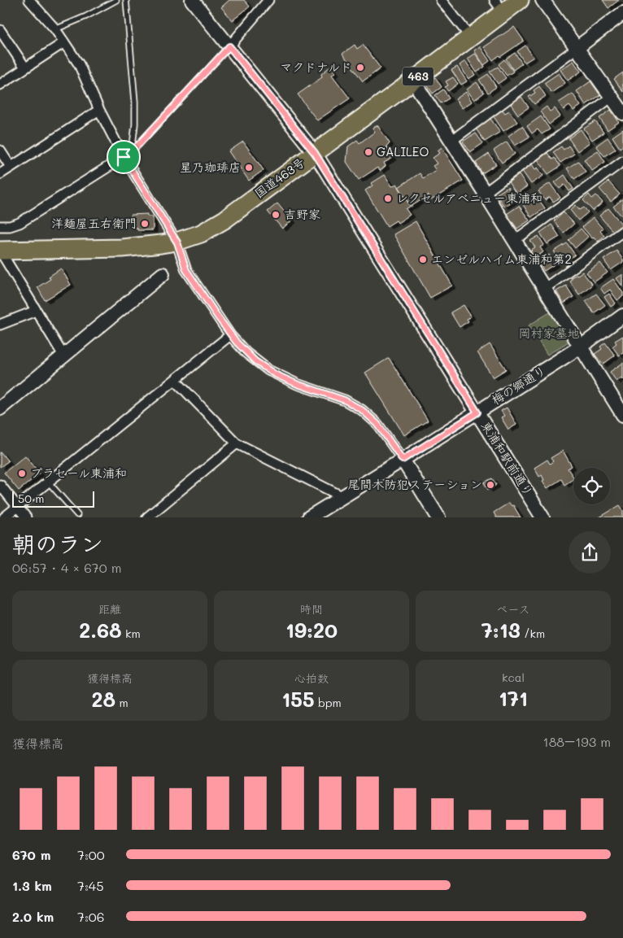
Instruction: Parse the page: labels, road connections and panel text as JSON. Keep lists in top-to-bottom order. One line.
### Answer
{"streets":{"highway":["463","国道463号"],"street":["梅の郷通り","東浦和駅前通り"]},"crossings":[["国道463号","東浦和駅前通り"],["梅の郷通り","東浦和駅前通り"]],"parks":["岡村家墓地"],"places":["マクドナルド","GALILEO","星乃珈琲店","レクセルアベニュー東浦和","吉野家","洋麺屋五右衛門","エンゼルハイム東浦和第2","プラセール東浦和","尾間木防犯ステーション"],"scale_bar":"50 m","page":{"scale":"50 m","heading":["朝のラン","06:57 · 4 × 670 m"],"stats":[["距離","2.68 km"],["時間","19:20"],["ペース","7:13 /km"],["獲得標高","28 m"],["心拍数","155 bpm"],["kcal","171"]],"chart":["獲得標高","188–193 m"],"list":[{"name":"670 m","note":"7:00"},{"name":"1.3 km","note":"7:45"},{"name":"2.0 km","note":"7:06"}]}}
